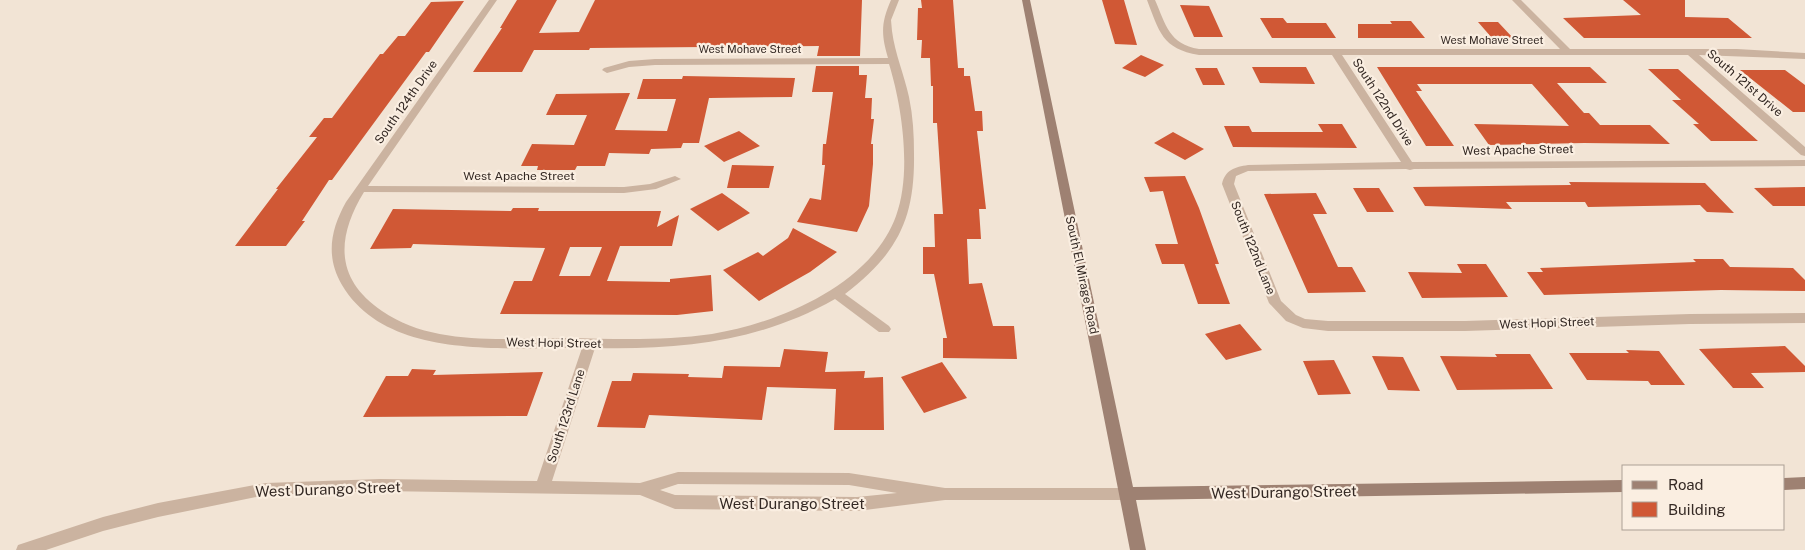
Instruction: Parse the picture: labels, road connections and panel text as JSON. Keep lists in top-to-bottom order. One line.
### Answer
{"streets":{"main road":["South El Mirage Road","West Durango Street"],"street":["West Mohave Street","South 121st Drive","South 124th Drive","South 122nd Drive","West Apache Street","South 122nd Lane","West Hopi Street","South 123rd Lane"]},"crossings":[["West Mohave Street","South 121st Drive"],["West Mohave Street","South 122nd Drive"],["West Mohave Street","West Hopi Street"],["South 124th Drive","West Apache Street"],["South 124th Drive","West Hopi Street"],["South 122nd Drive","West Apache Street"],["West Apache Street","South 122nd Lane"],["South 122nd Lane","West Hopi Street"],["South El Mirage Road","West Durango Street"],["West Hopi Street","South 123rd Lane"],["South 123rd Lane","West Durango Street"]],"legend":["Road","Building"]}
